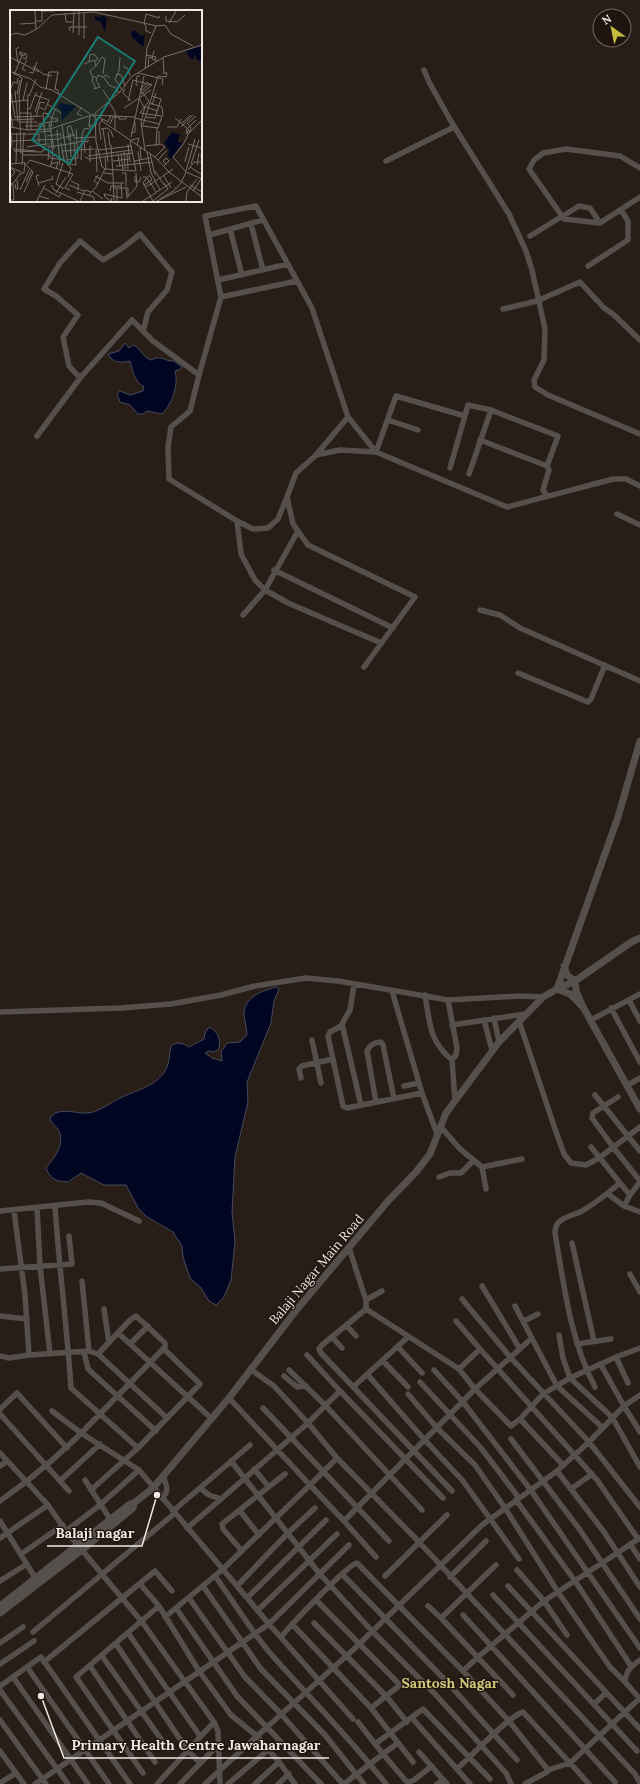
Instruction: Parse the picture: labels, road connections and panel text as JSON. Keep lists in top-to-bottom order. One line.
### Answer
{"streets":{"street":["Balaji Nagar Main Road"]},"districts":["Santosh Nagar"],"places":["Balaji nagar","Primary Health Centre Jawaharnagar"],"north":"top left"}
